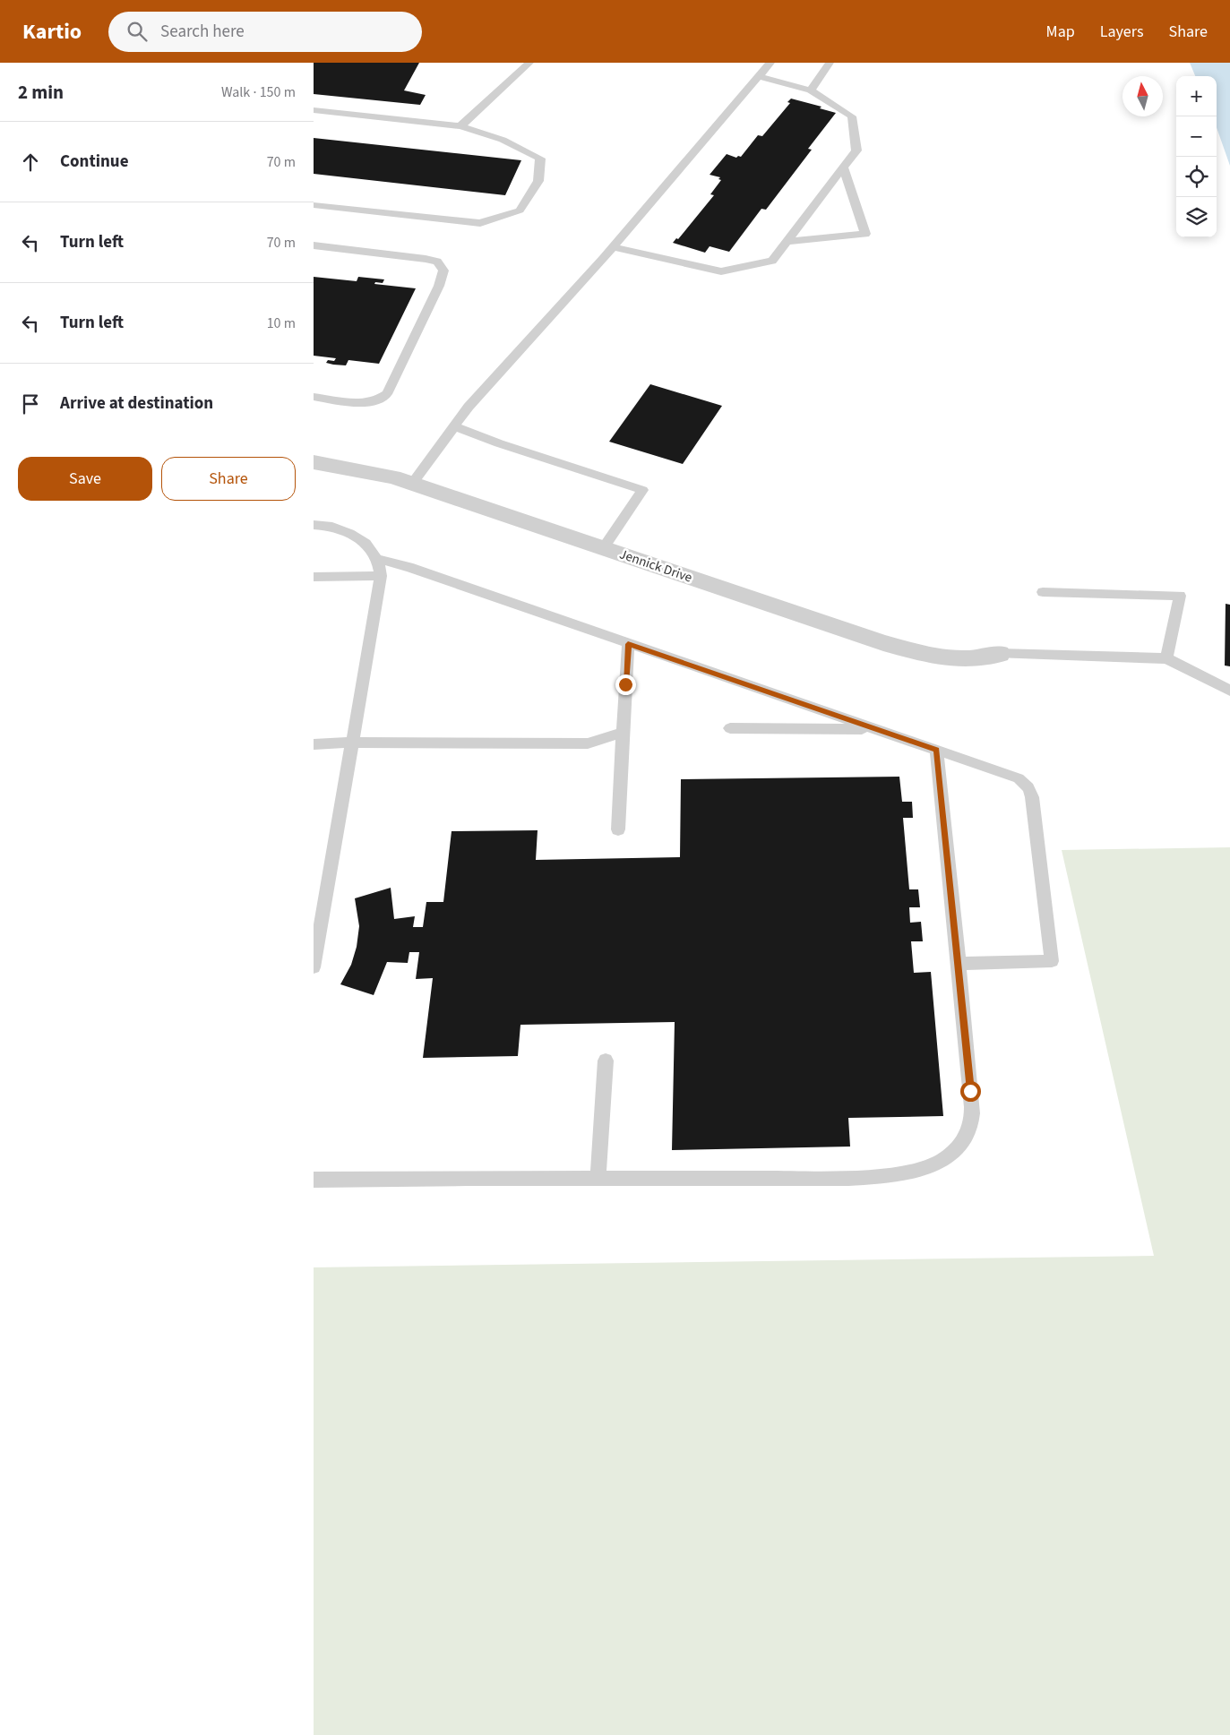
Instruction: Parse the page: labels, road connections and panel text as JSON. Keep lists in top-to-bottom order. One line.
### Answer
{"streets":{"street":["Jennick Drive"]},"north":"top","page":{"header":"Kartio","search":"Search here","nav":["Map","Layers","Share"],"heading":["2 min","Walk · 150 m"],"map_buttons":["+","−"],"list":[["Continue","70 m"],["Turn left","70 m"],["Turn left","10 m"],"Arrive at destination"],"buttons":["Save","Share"]}}
